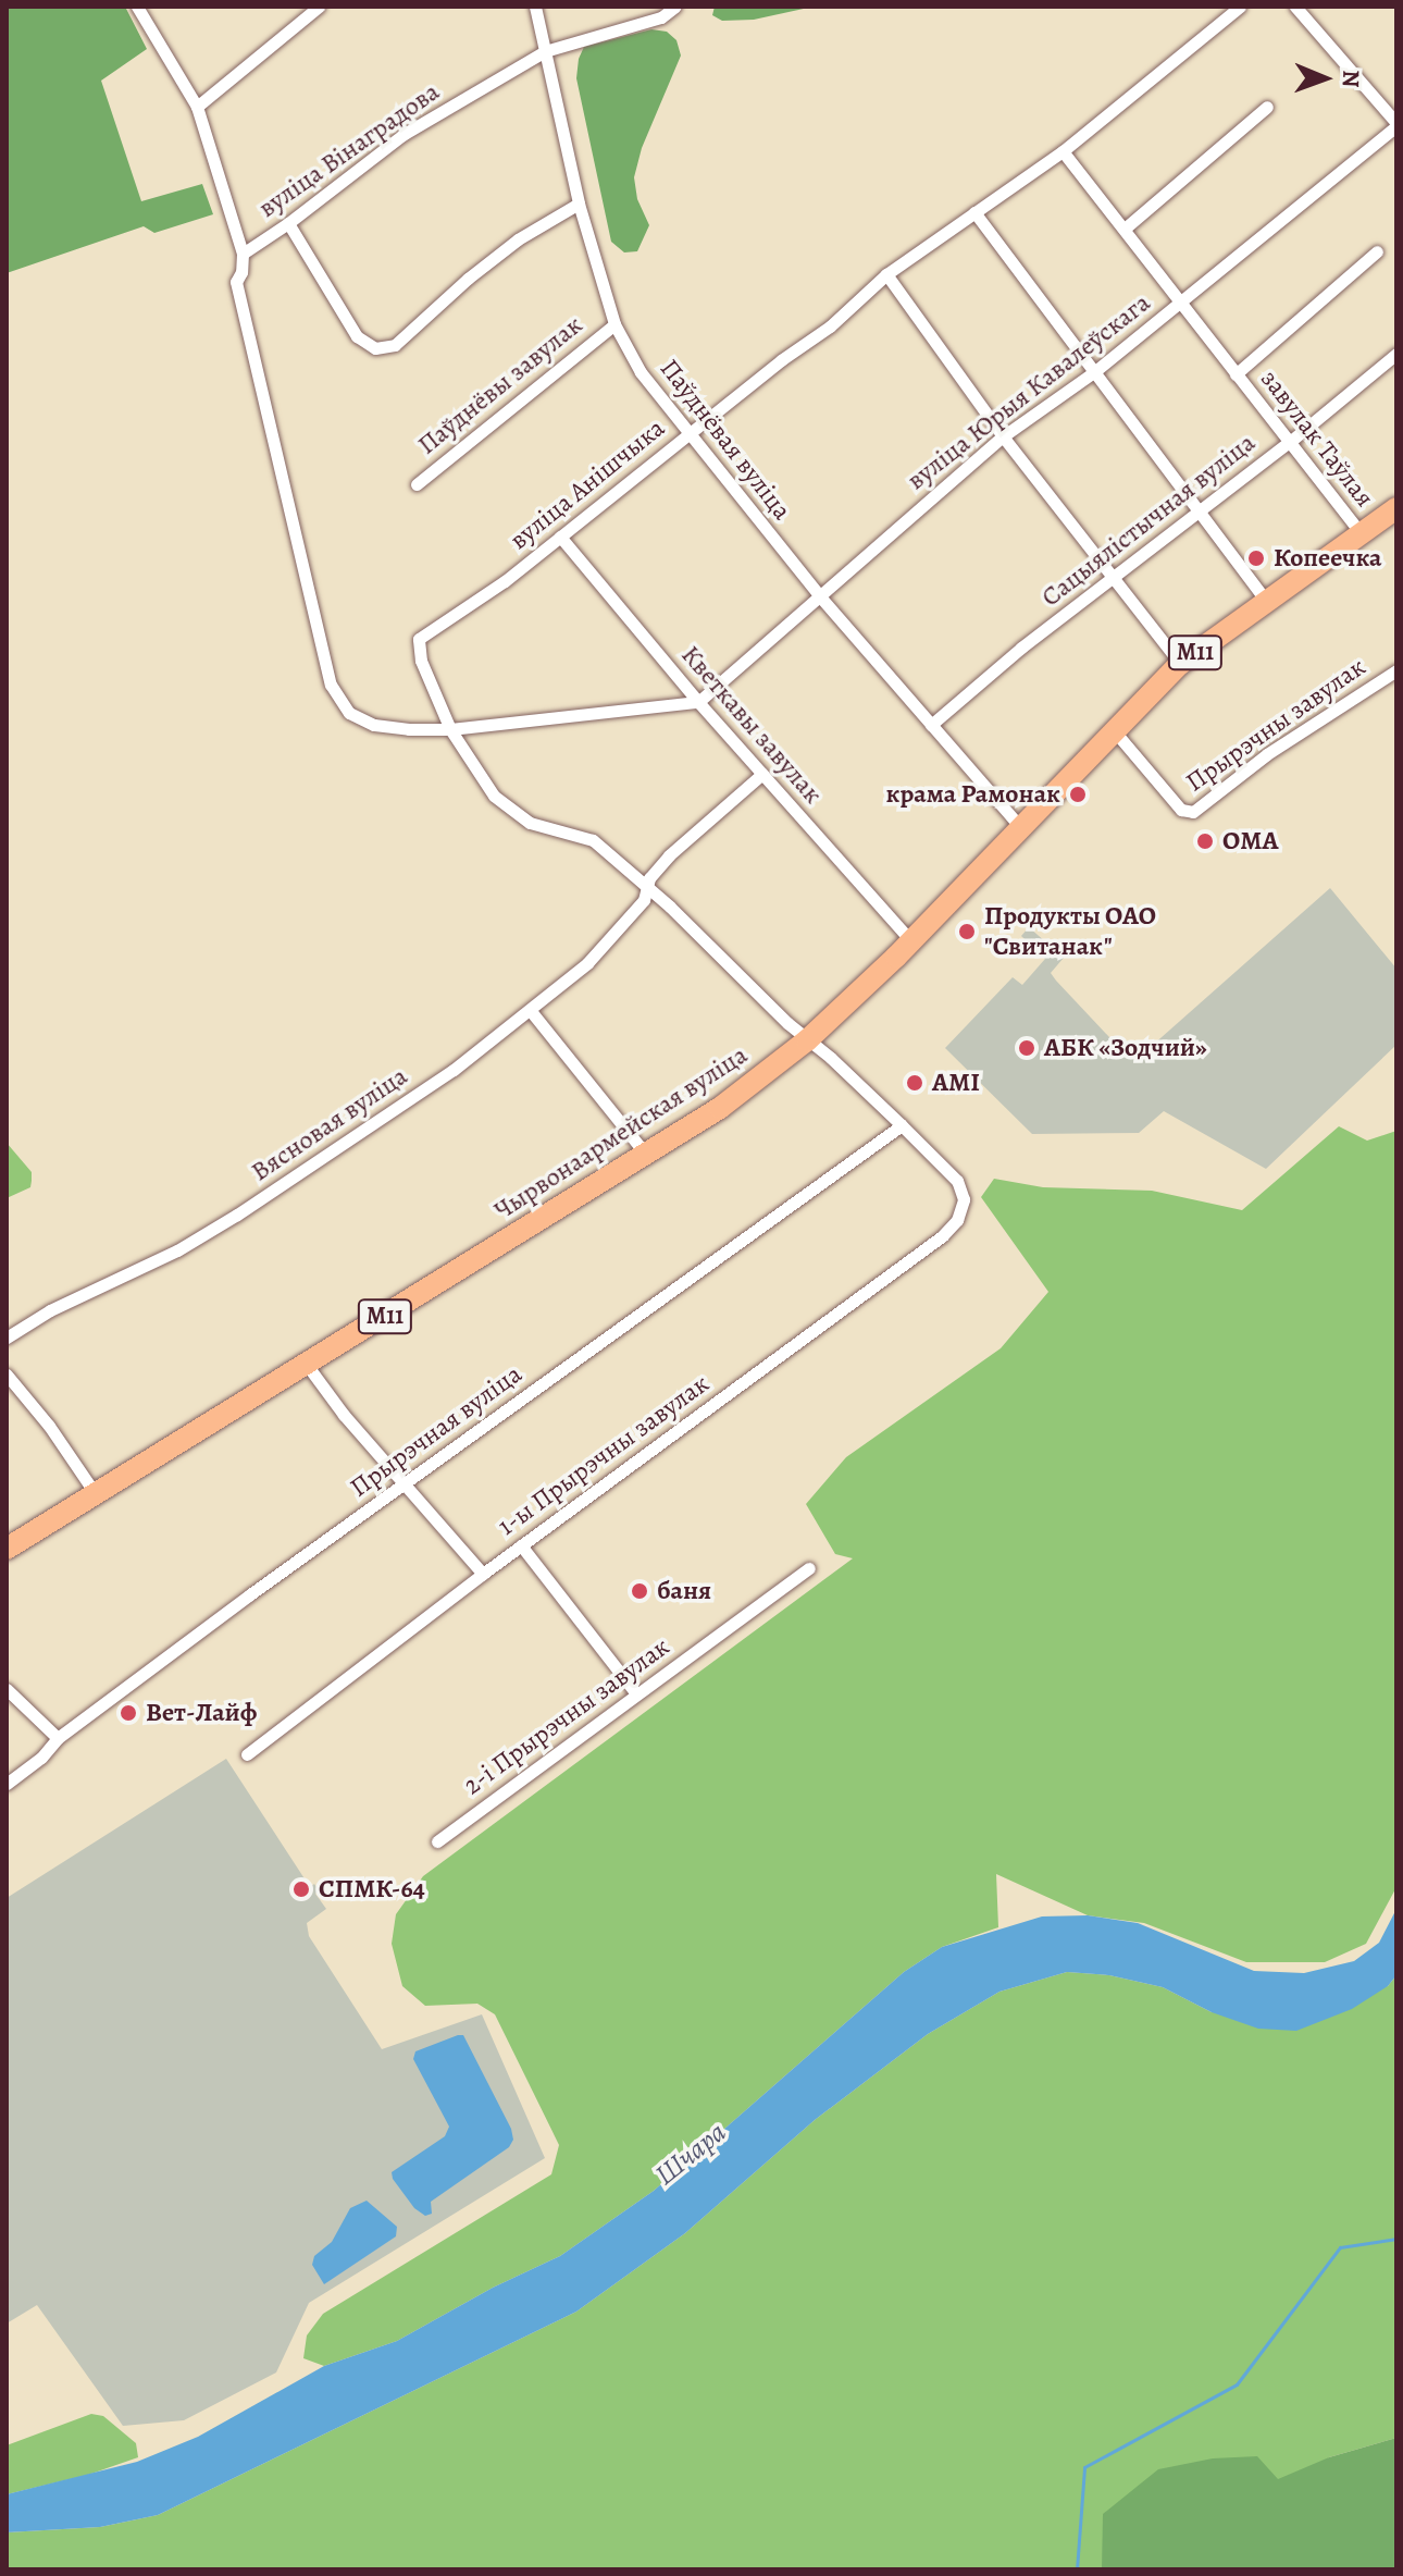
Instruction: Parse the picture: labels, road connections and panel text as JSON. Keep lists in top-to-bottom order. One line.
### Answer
{"streets":{"highway":["М11","Чырвонаармейская вуліца"],"street":["вуліца Вінаградова","Паўднёвы завулак","вуліца Юрыя Кавалеўскага","завулак Таўлая","Паўднёвая вуліца","вуліца Анішчыка","Сацыялістычная вуліца","Кветкавы завулак","Прырэчны завулак","Вясновая вуліца","Прырэчная вуліца","1-ы Прырэчны завулак","2-і Прырэчны завулак"]},"crossings":[["вуліца Вінаградова","Паўднёвая вуліца"],["Паўднёвы завулак","Паўднёвая вуліца"],["вуліца Юрыя Кавалеўскага","завулак Таўлая"],["вуліца Юрыя Кавалеўскага","Паўднёвая вуліца"],["вуліца Юрыя Кавалеўскага","Кветкавы завулак"],["завулак Таўлая","вуліца Анішчыка"],["завулак Таўлая","Сацыялістычная вуліца"],["завулак Таўлая","Чырвонаармейская вуліца"],["Паўднёвая вуліца","вуліца Анішчыка"],["Паўднёвая вуліца","Сацыялістычная вуліца"],["Паўднёвая вуліца","Чырвонаармейская вуліца"],["вуліца Анішчыка","Кветкавы завулак"],["вуліца Анішчыка","Вясновая вуліца"],["вуліца Анішчыка","Чырвонаармейская вуліца"],["вуліца Анішчыка","Прырэчная вуліца"],["вуліца Анішчыка","1-ы Прырэчны завулак"],["Кветкавы завулак","Вясновая вуліца"],["Кветкавы завулак","Чырвонаармейская вуліца"],["Прырэчны завулак","Чырвонаармейская вуліца"]],"water":["Шчара"],"places":["Копеечка","крама Рамонак","ОМА","Продукты ОАО \"Свитанак\"","АБК «Зодчий»","AMI","баня","Вет-Лайф","СПМК-64"],"north":"right"}
